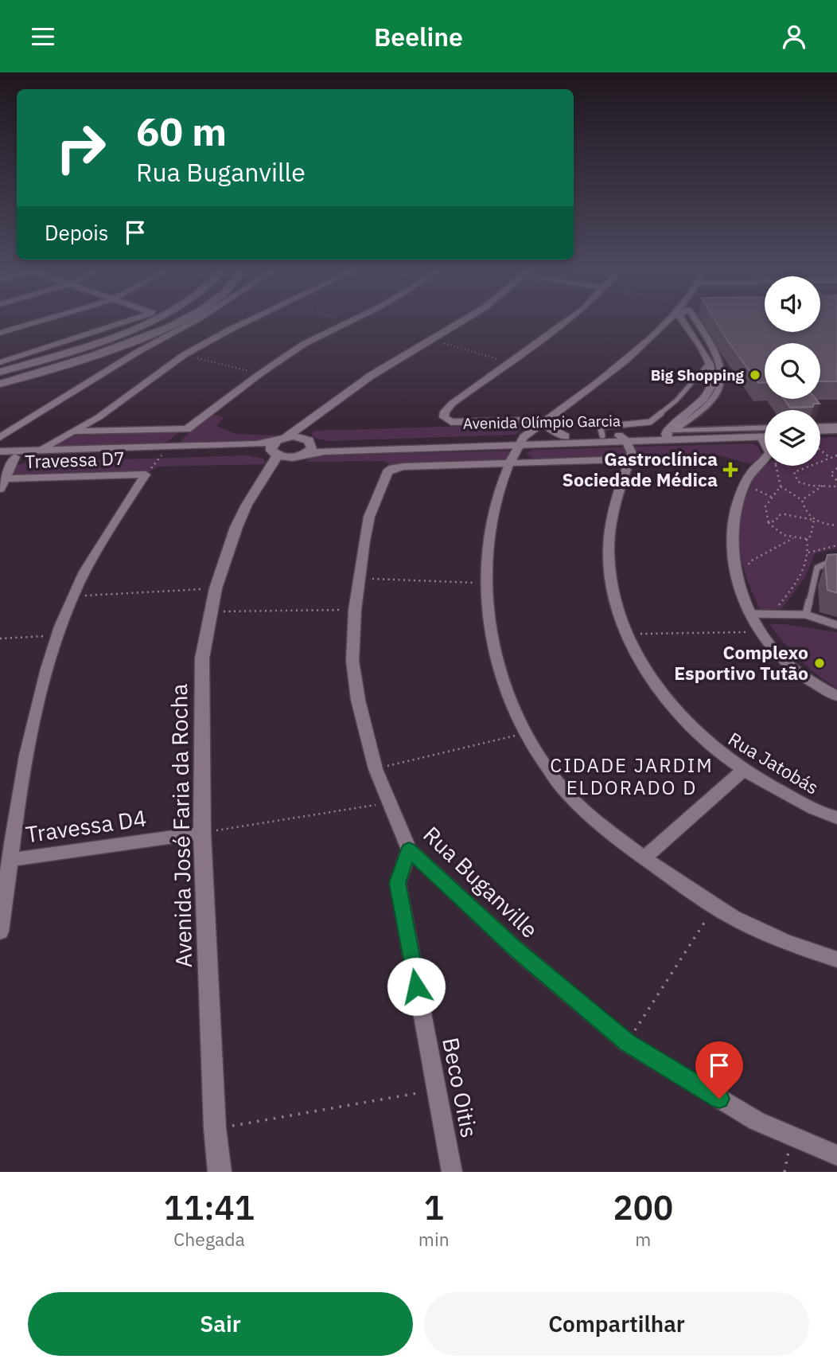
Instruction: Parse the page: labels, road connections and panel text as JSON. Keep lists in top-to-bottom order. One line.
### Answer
{"streets":{"street":["Avenida Olímpio Garcia","Travessa D7","Rua Jatobás","Avenida José Faria da Rocha","Travessa D4","Rua Buganville","Beco Oitis"]},"crossings":[["Avenida Olímpio Garcia","Rua Jatobás"],["Avenida Olímpio Garcia","Avenida José Faria da Rocha"],["Avenida José Faria da Rocha","Travessa D4"],["Rua Buganville","Beco Oitis"]],"districts":["CIDADE JARDIM ELDORADO D"],"places":{"other":["Big Shopping","Complexo Esportivo Tutão"],"health":["Gastroclínica Sociedade Médica"]},"page":{"header":"Beeline","turn":["60 m","Rua Buganville"],"then":"Depois","eta":["11:41","Chegada","1","min","200","m"],"buttons":["Sair","Compartilhar"]}}
